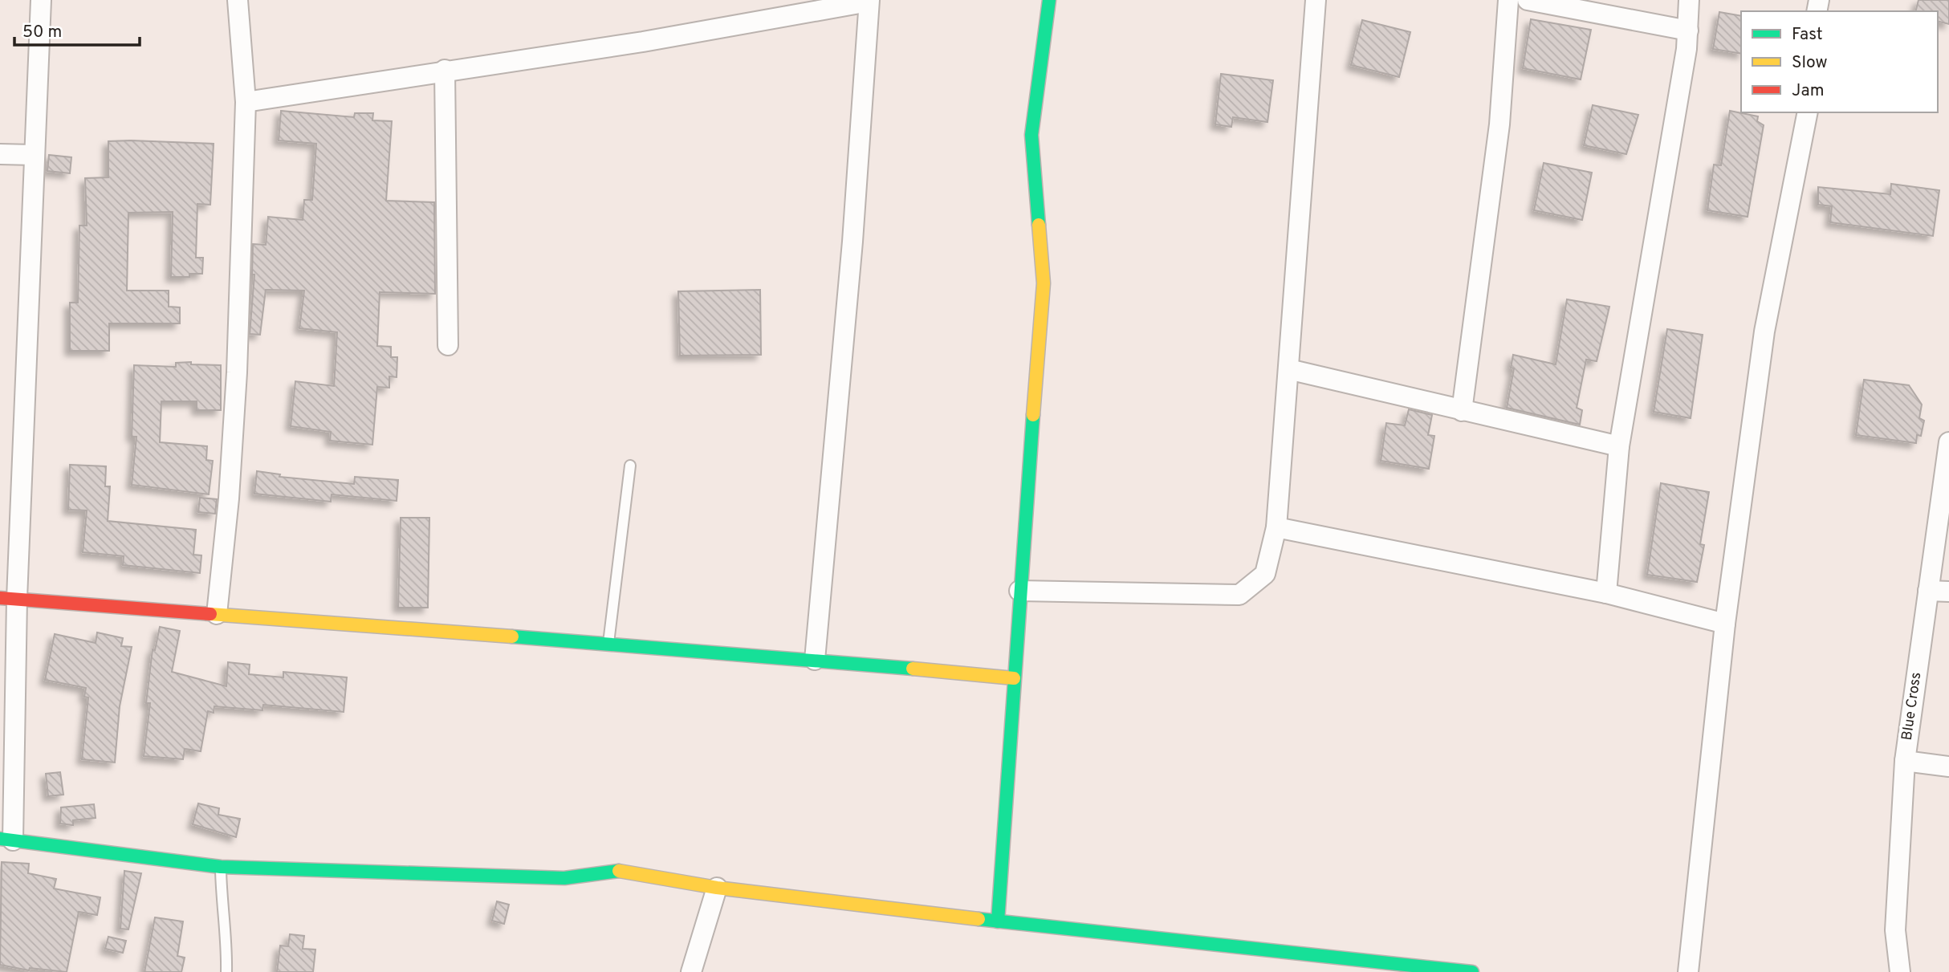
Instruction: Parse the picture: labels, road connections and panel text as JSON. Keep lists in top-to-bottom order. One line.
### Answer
{"streets":{"street":["Blue Cross"]},"legend":["Fast","Slow","Jam"],"scale_bar":"50 m"}
